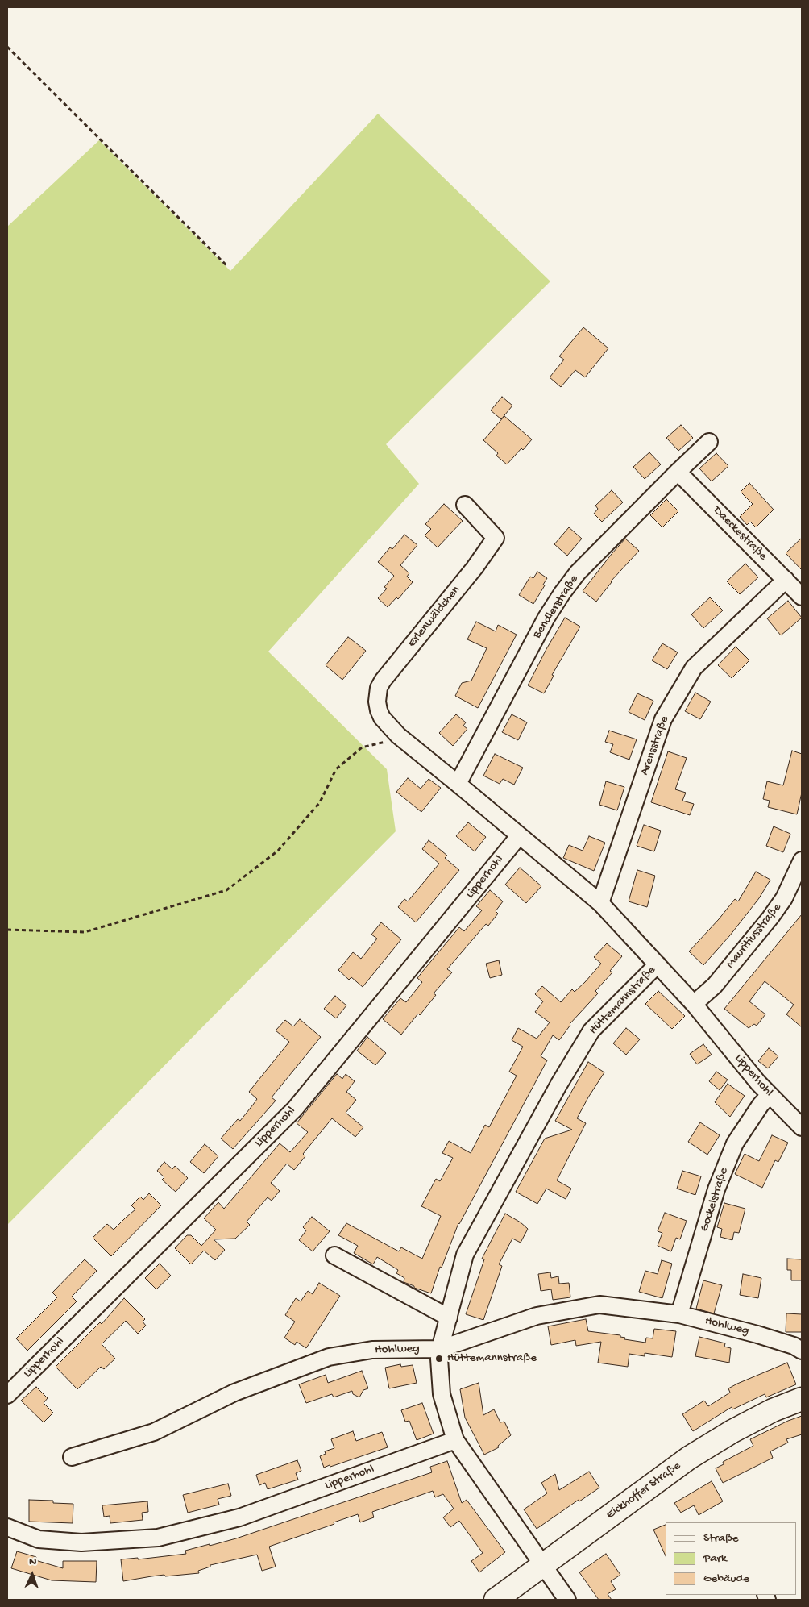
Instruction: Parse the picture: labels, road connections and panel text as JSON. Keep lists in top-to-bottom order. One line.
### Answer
{"streets":{"main road":["Eickhoffer Straße"],"street":["Daeckestraße","Bendlerstraße","Erlenwäldchen","Arensstraße","Lipperhohl","Mauritiusstraße","Hüttemannstraße","Gockelstraße","Hohlweg"]},"crossings":[["Daeckestraße","Bendlerstraße"],["Daeckestraße","Arensstraße"],["Bendlerstraße","Lipperhohl"],["Erlenwäldchen","Lipperhohl"],["Arensstraße","Lipperhohl"],["Lipperhohl","Mauritiusstraße"],["Lipperhohl","Hüttemannstraße"],["Lipperhohl","Gockelstraße"],["Hüttemannstraße","Hohlweg"],["Hüttemannstraße","Eickhoffer Straße"],["Gockelstraße","Hohlweg"]],"places":["Hüttemannstraße"],"legend":["Straße","Park","Gebäude"],"north":"top"}
